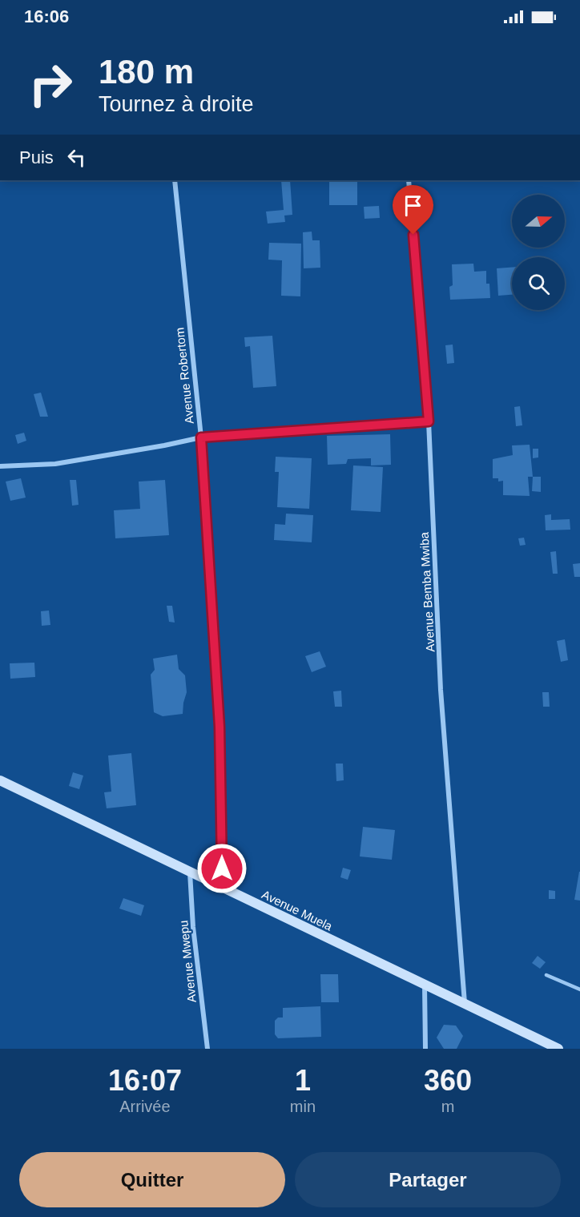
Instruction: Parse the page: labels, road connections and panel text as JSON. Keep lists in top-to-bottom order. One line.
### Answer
{"streets":{"street":["Avenue Robertom","Avenue Bemba Mwiba","Avenue Muela","Avenue Mwepu"]},"crossings":[["Avenue Robertom","Avenue Muela"],["Avenue Bemba Mwiba","Avenue Muela"],["Avenue Muela","Avenue Mwepu"]],"north":"right","page":{"status":"16:06","turn":["180 m","Tournez à droite"],"then":"Puis","eta":["16:07","Arrivée","1","min","360","m"],"buttons":["Quitter","Partager"]}}
